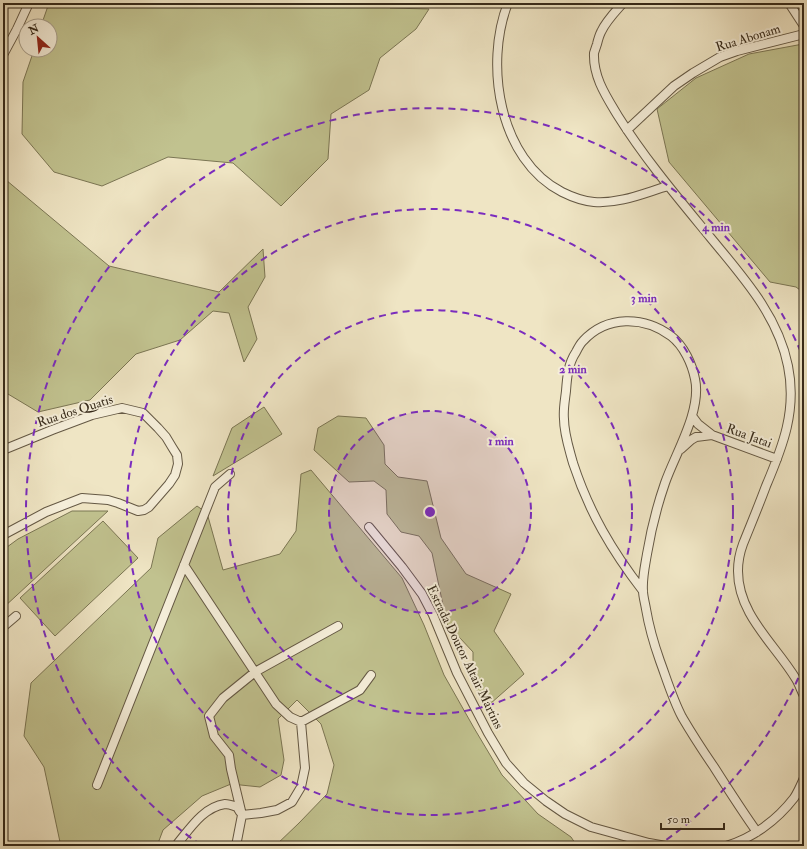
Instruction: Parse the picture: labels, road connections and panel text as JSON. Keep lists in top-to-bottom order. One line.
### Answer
{"streets":{"street":["Rua Abonam","Rua dos Quatis","Rua Jatai","Estrada Doutor Altair Martins"]},"scale_bar":"50 m","north":"top left","rings":["4 min","3 min","2 min","1 min"]}
